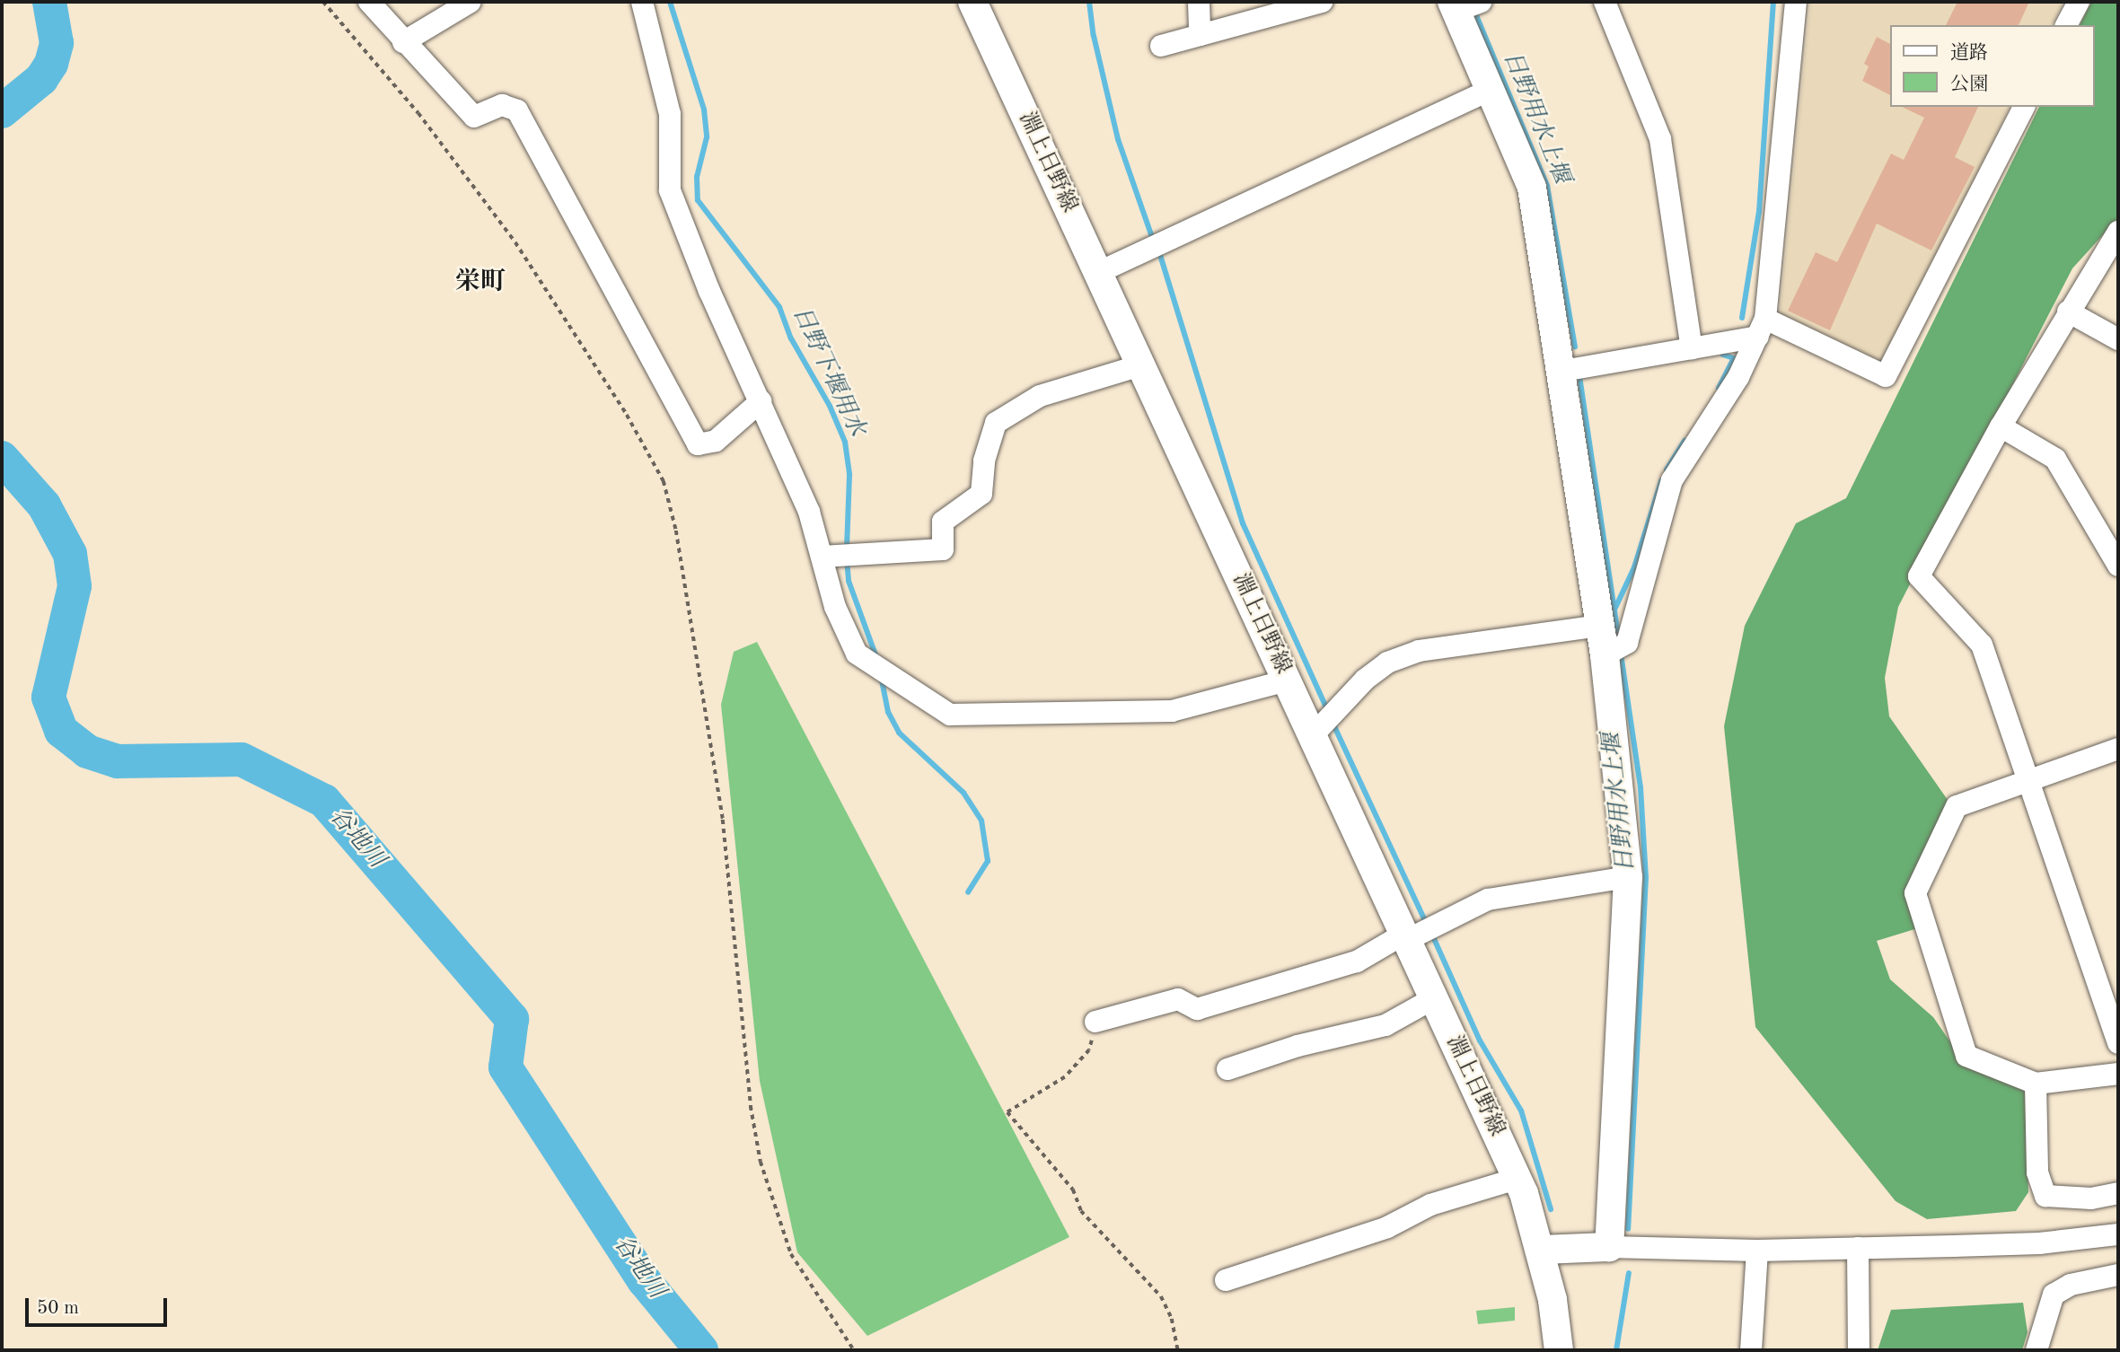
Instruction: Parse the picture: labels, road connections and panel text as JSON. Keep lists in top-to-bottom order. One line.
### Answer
{"streets":{"main road":["淵上日野線"]},"districts":["栄町"],"water":["日野用水上堰","日野下堰用水","谷地川"],"legend":["道路","公園"],"scale_bar":"50 m"}
